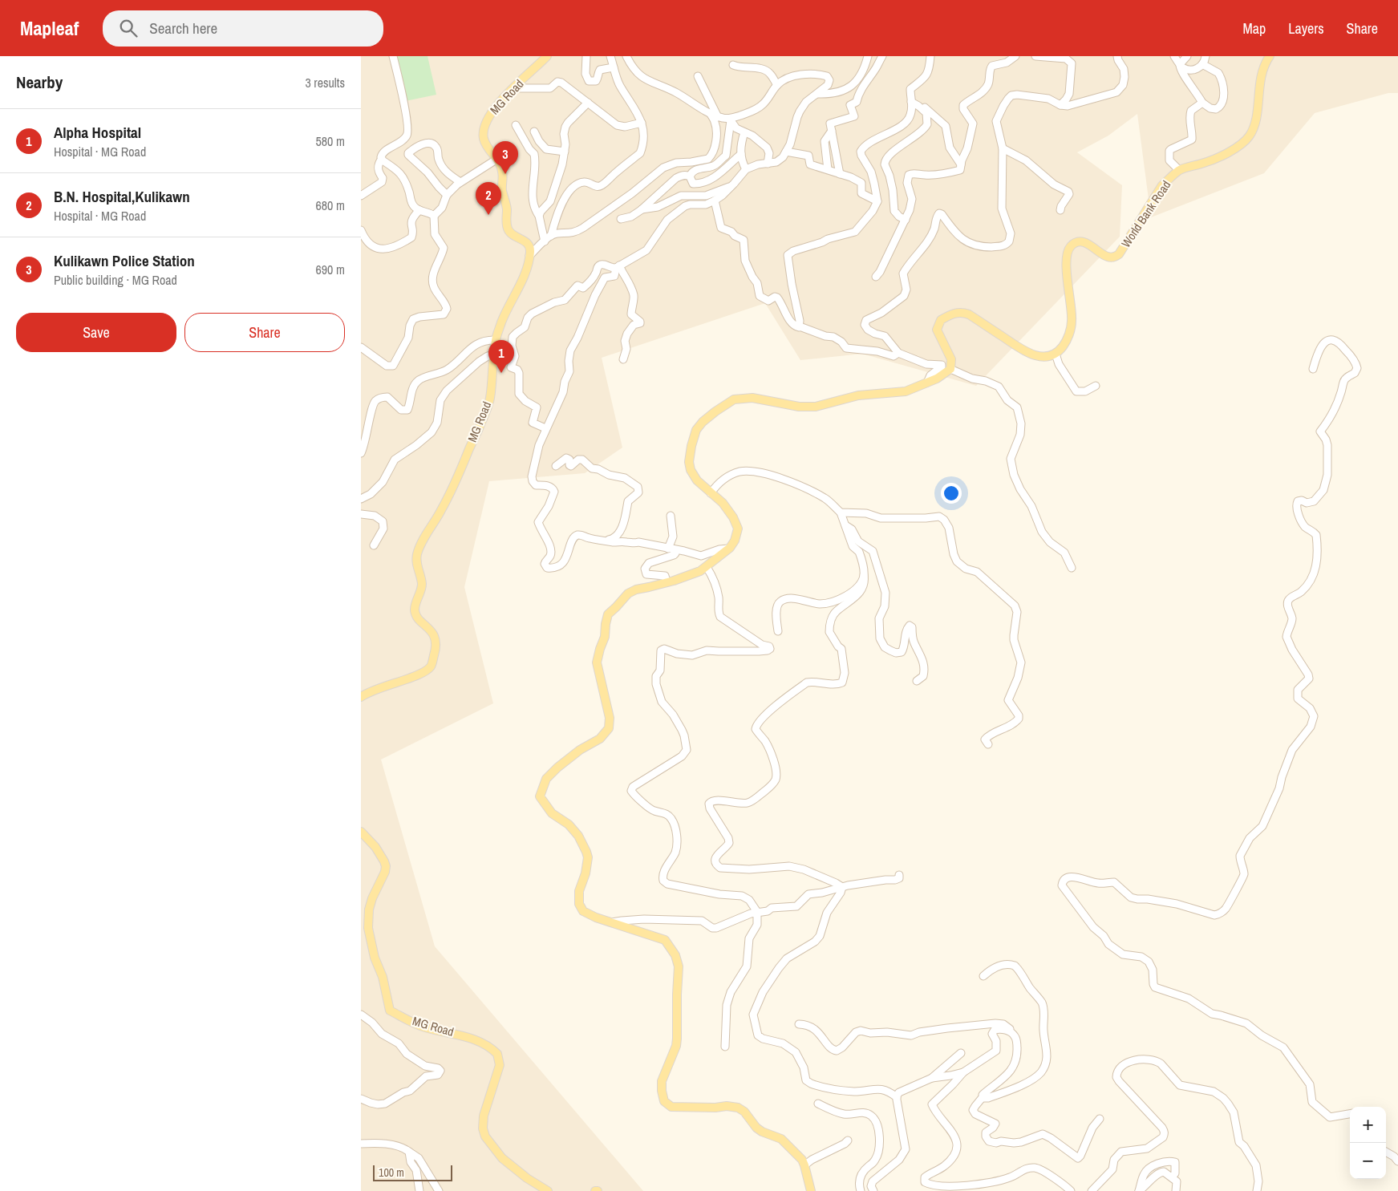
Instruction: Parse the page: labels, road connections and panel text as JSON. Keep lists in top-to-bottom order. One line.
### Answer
{"streets":{"main road":["MG Road","World Bank Road"]},"scale_bar":"100 m","page":{"header":"Mapleaf","search":"Search here","nav":["Map","Layers","Share"],"heading":["Nearby","3 results"],"list":[{"mark":"1","name":"Alpha Hospital","note":"Hospital · MG Road","value":"580 m"},{"mark":"2","name":"B.N. Hospital,Kulikawn","note":"Hospital · MG Road","value":"680 m"},{"mark":"3","name":"Kulikawn Police Station","note":"Public building · MG Road","value":"690 m"}],"pins":["3","2","1"],"buttons":["Save","Share"],"map_buttons":["+","−"],"scale":"100 m"}}
